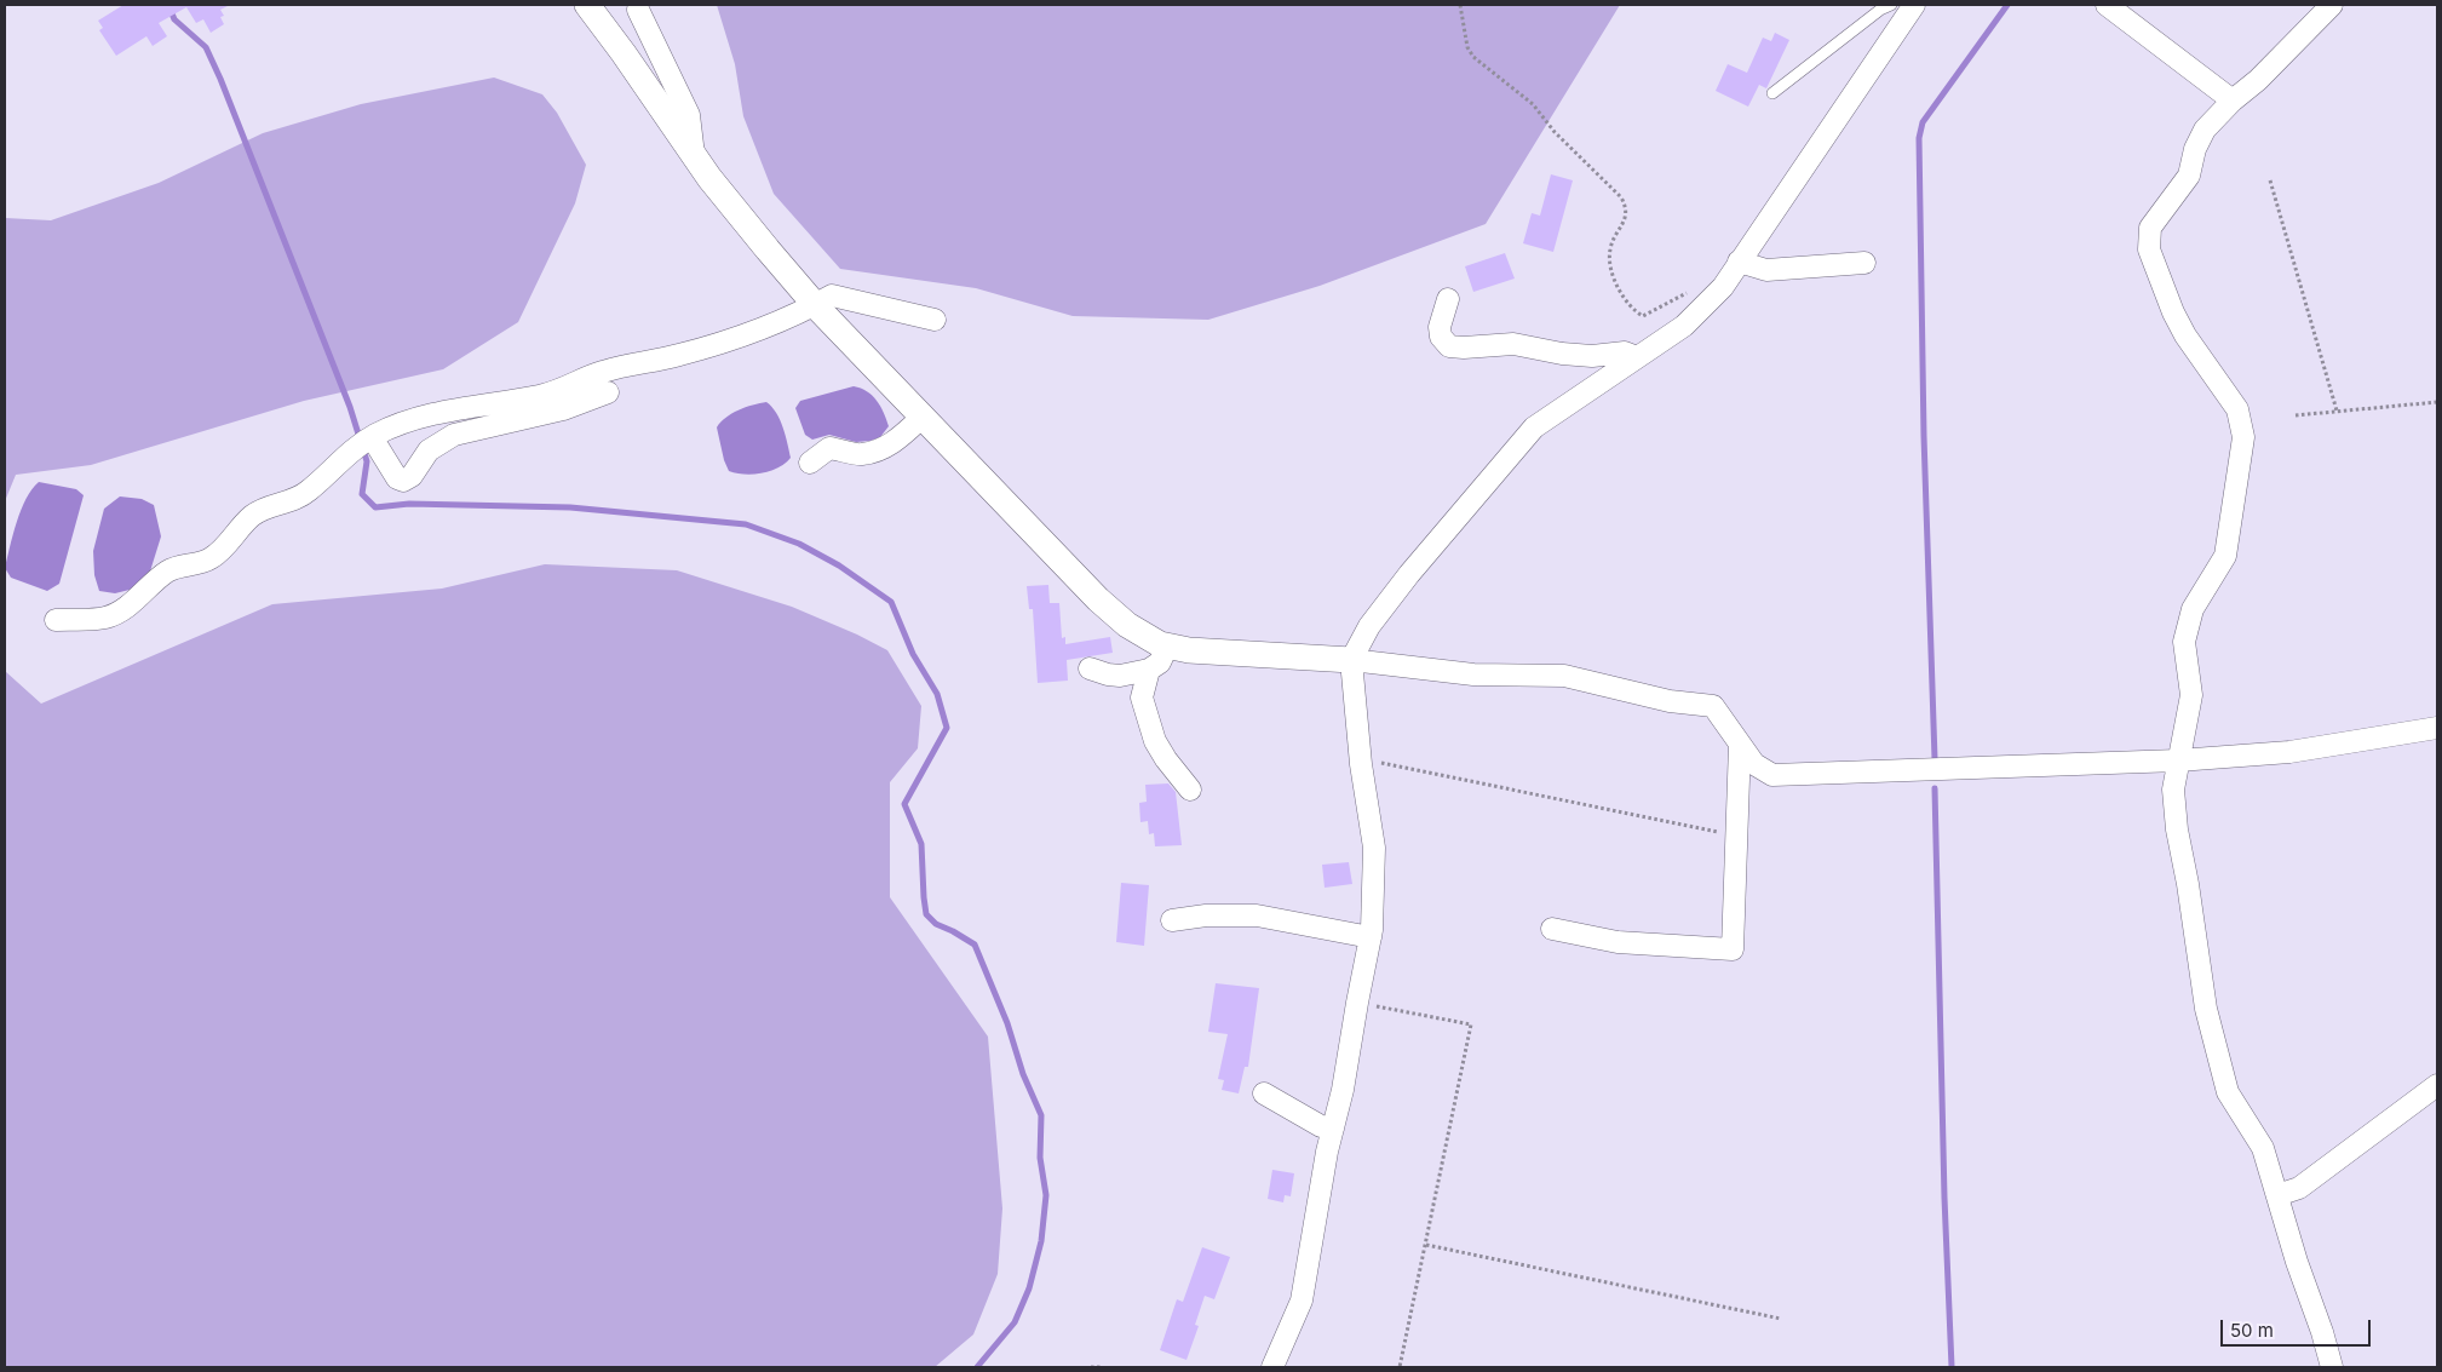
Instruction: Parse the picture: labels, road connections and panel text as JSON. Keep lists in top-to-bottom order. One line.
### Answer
{"scale_bar":"50 m"}
